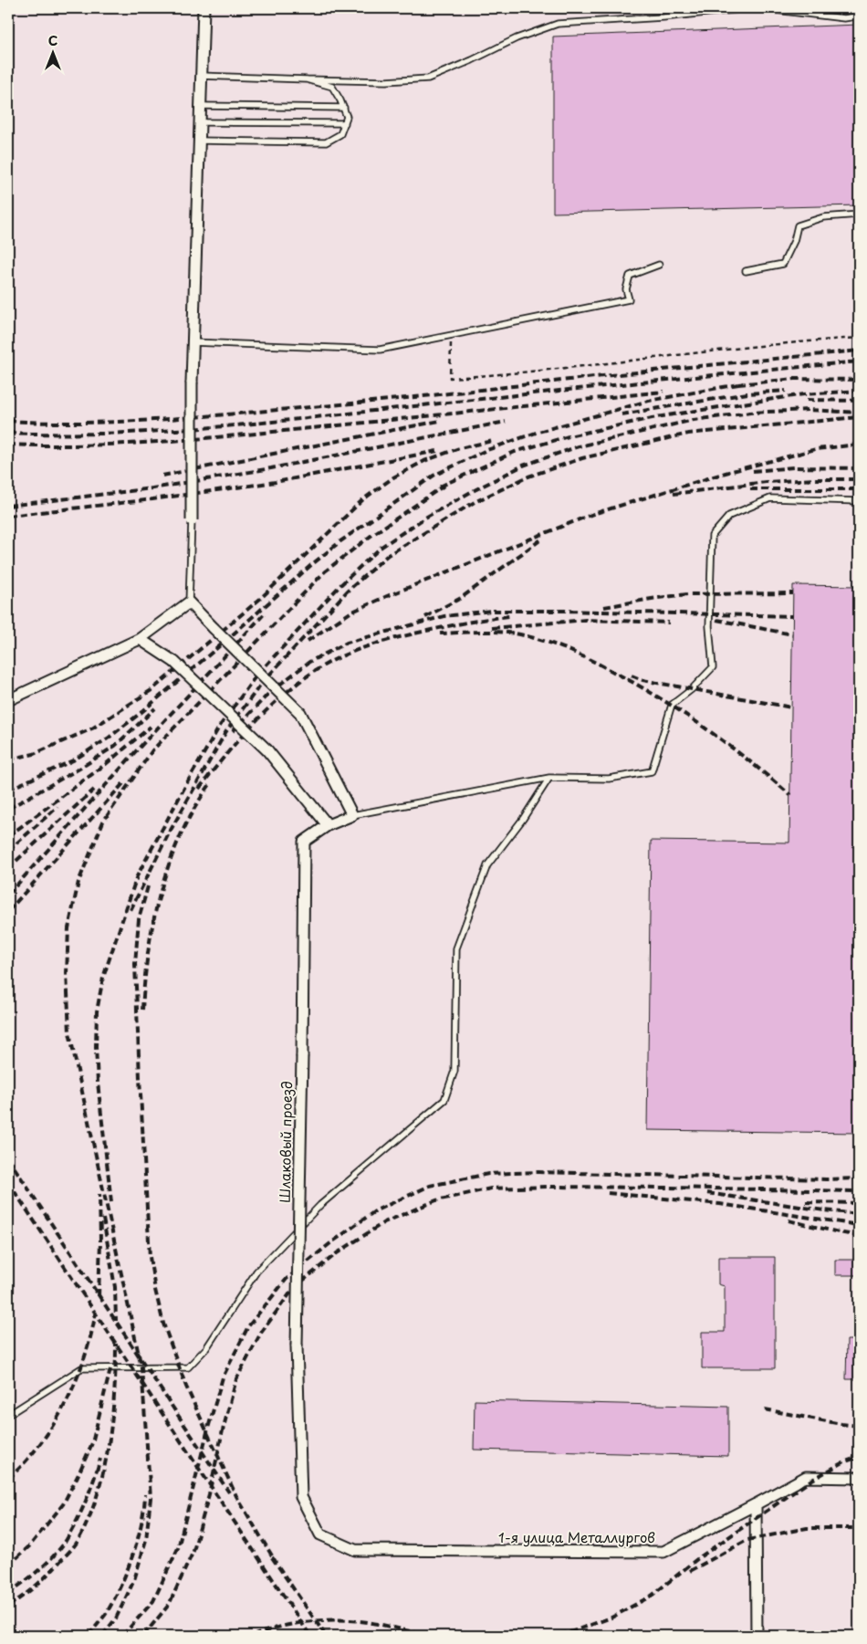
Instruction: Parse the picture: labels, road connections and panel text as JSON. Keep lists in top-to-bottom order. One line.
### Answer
{"streets":{"street":["Шлаковый проезд","1-я улица Металлургов"]},"crossings":[["Шлаковый проезд","1-я улица Металлургов"]],"north":"top"}
